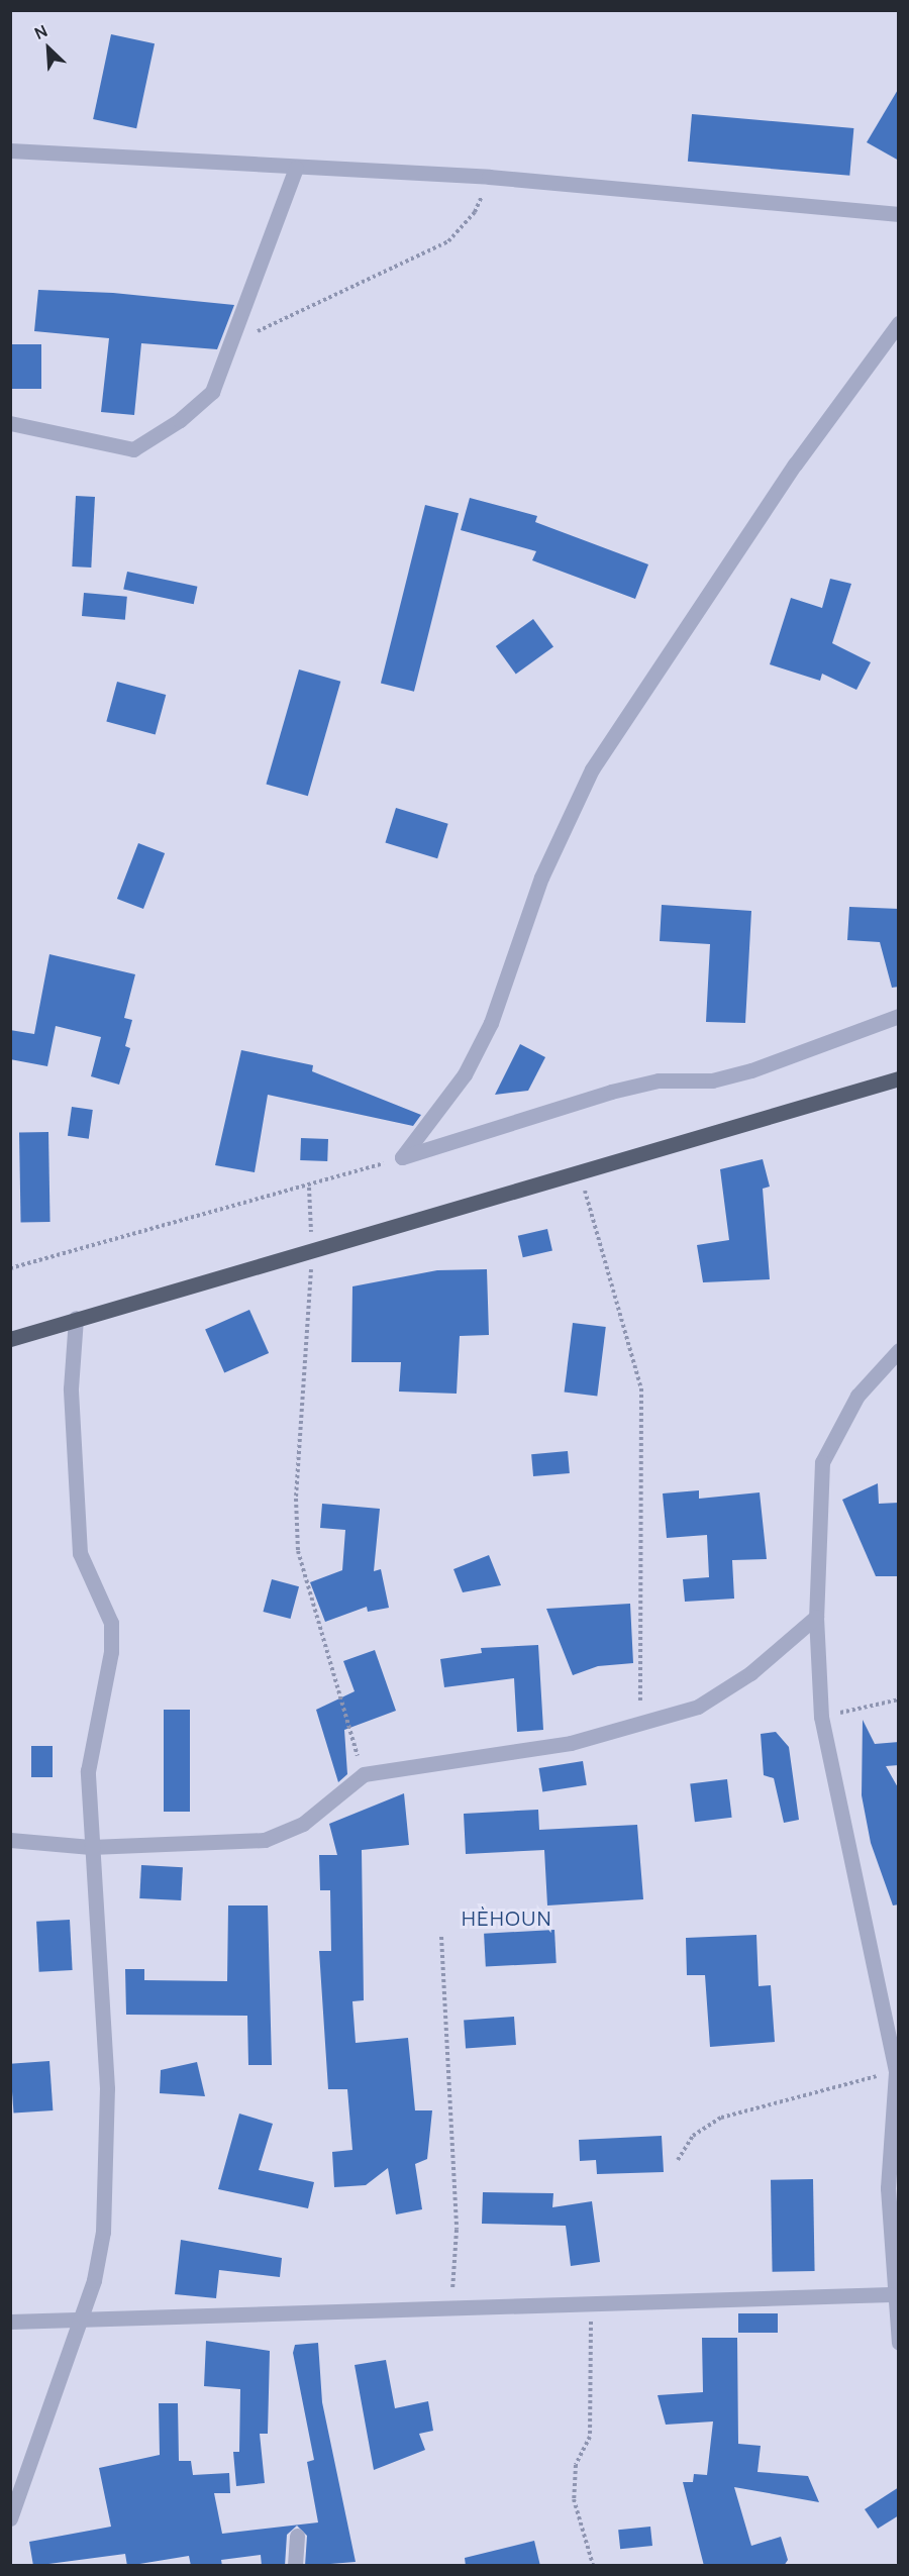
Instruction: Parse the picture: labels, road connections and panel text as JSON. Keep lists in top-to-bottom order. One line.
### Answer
{"districts":["HÈHOUN"],"north":"top left"}
